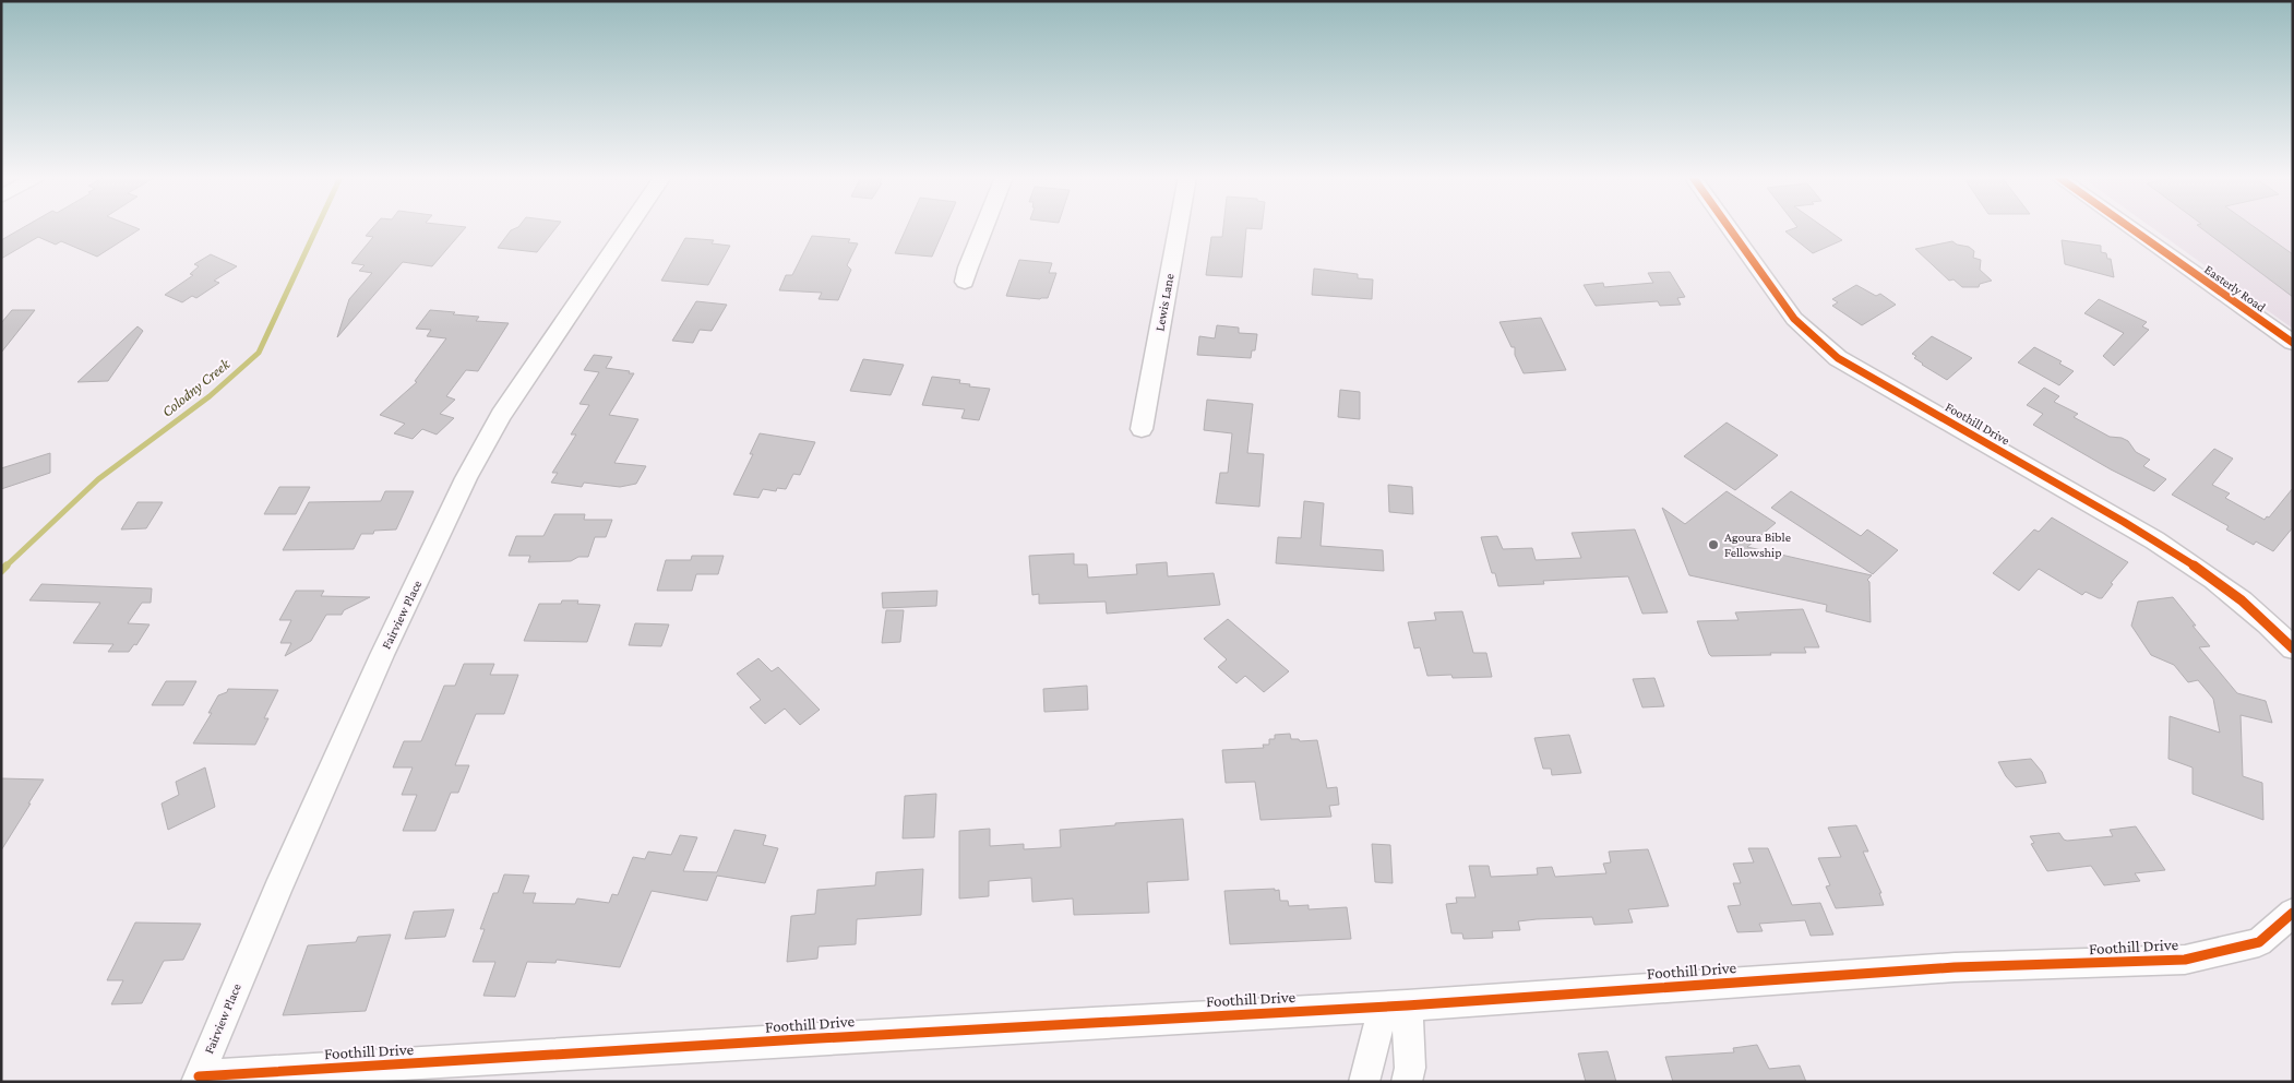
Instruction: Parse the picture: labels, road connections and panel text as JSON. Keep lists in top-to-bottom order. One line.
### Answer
{"streets":{"street":["Easterly Road","Lewis Lane","Foothill Drive","Fairview Place"]},"crossings":[["Foothill Drive","Fairview Place"]],"water":["Colodny Creek"],"places":["Agoura Bible Fellowship"]}
